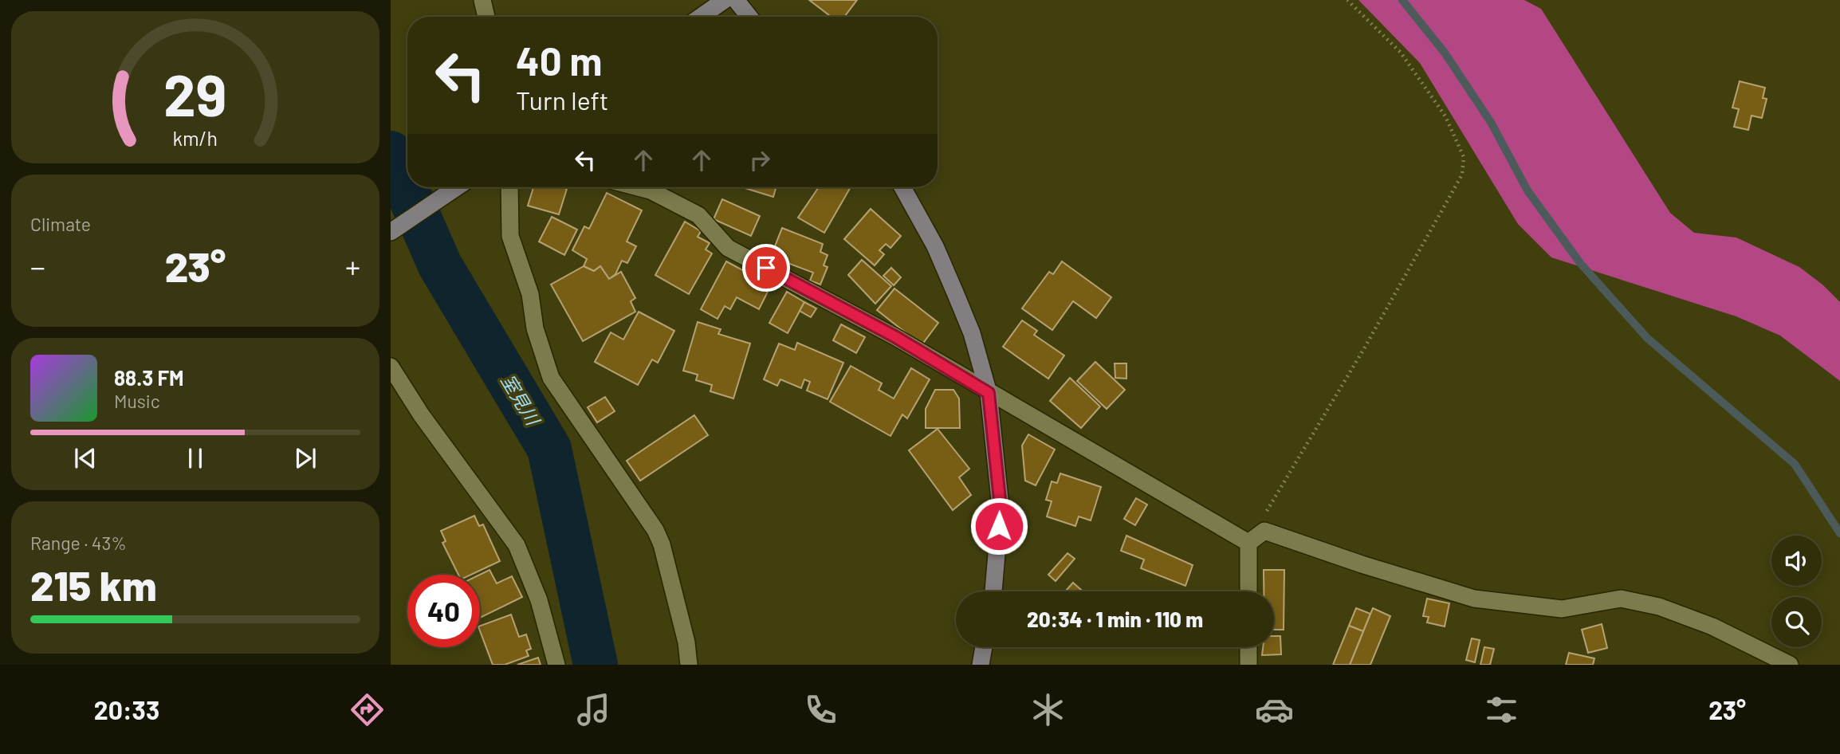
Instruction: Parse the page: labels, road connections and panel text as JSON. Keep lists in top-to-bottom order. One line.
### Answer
{"water":["室見川"],"page":{"turn":["40 m","Turn left"],"tile":["Climate",["Range · 43%","215 km"]],"heat":["−","23°","+"],"song":["88.3 FM","Music"],"limit":"40","trip":"20:34 · 1 min · 110 m","tabs":["20:33","23°"],"gauge":["29","km/h"]}}
